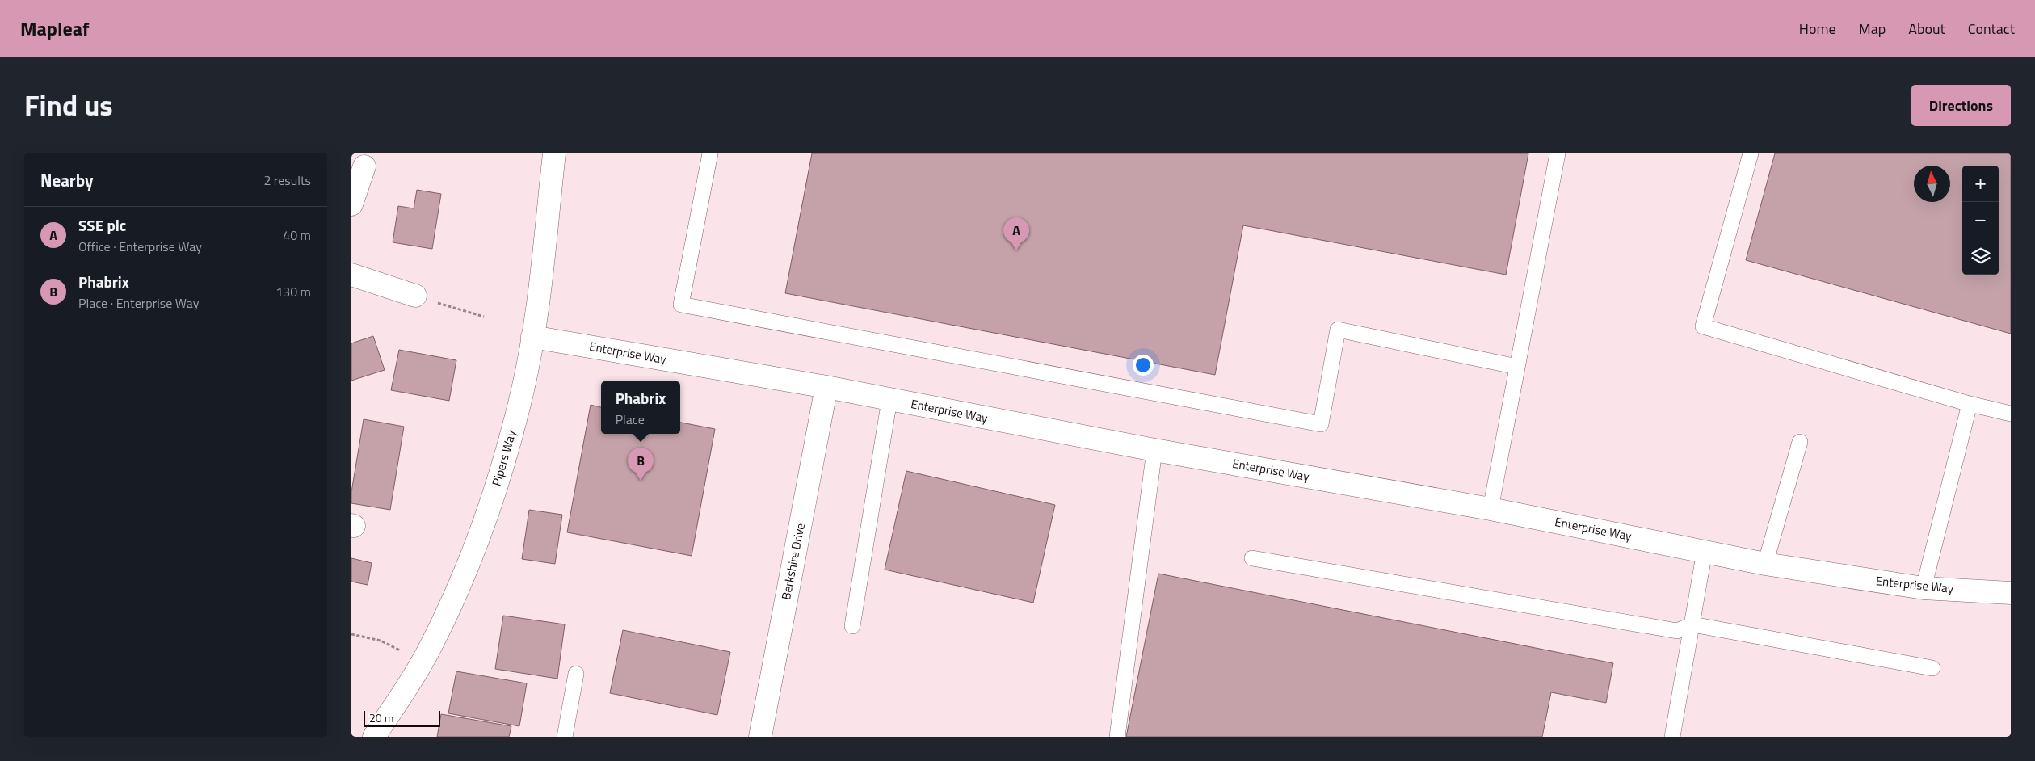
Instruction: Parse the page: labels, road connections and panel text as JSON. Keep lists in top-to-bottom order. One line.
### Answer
{"streets":{"street":["Enterprise Way","Pipers Way","Berkshire Drive"]},"crossings":[["Enterprise Way","Pipers Way"],["Enterprise Way","Berkshire Drive"]],"scale_bar":"20 m","north":"top","page":{"header":"Mapleaf","nav":["Home","Map","About","Contact"],"title":"Find us","buttons":"Directions","heading":["Nearby","2 results"],"map_buttons":["+","−"],"list":[{"mark":"A","name":"SSE plc","note":"Office · Enterprise Way","value":"40 m"},{"mark":"B","name":"Phabrix","note":"Place · Enterprise Way","value":"130 m"}],"pins":["A","B"],"popup":["Phabrix","Place"],"scale":"20 m"}}
